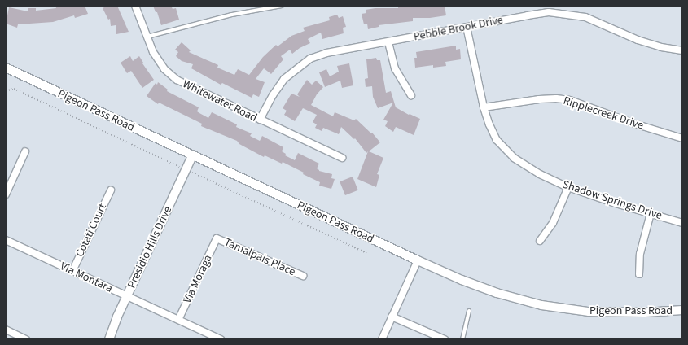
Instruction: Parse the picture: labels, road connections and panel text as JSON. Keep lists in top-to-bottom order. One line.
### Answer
{"streets":{"street":["Pebble Brook Drive","Whitewater Road","Pigeon Pass Road","Ripplecreek Drive","Shadow Springs Drive","Cotati Court","Presidio Hills Drive","Tamalpais Place","Via Montara","Via Moraga"]},"crossings":[["Pebble Brook Drive","Whitewater Road"],["Pebble Brook Drive","Shadow Springs Drive"],["Pigeon Pass Road","Presidio Hills Drive"],["Ripplecreek Drive","Shadow Springs Drive"],["Cotati Court","Via Montara"],["Presidio Hills Drive","Via Montara"],["Tamalpais Place","Via Moraga"],["Via Montara","Via Moraga"]]}
